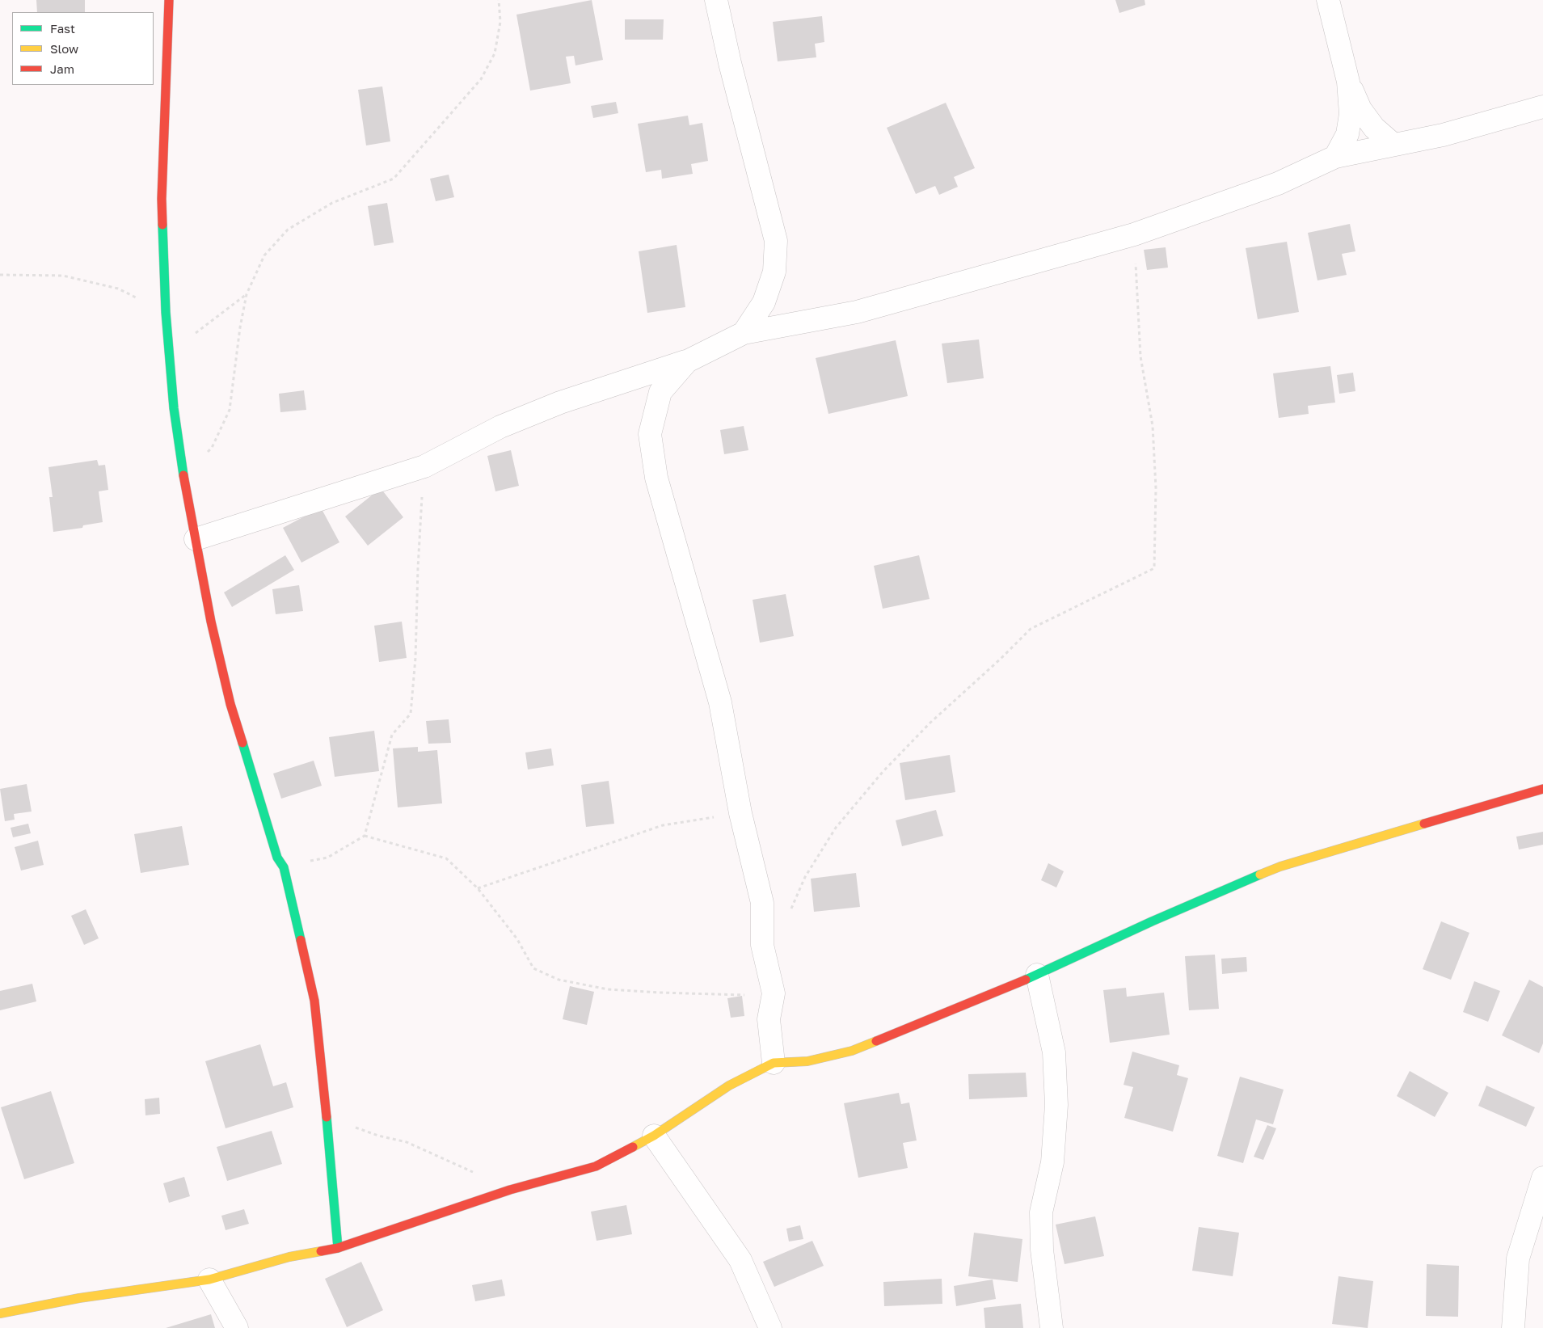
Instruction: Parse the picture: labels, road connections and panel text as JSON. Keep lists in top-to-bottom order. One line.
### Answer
{"legend":["Fast","Slow","Jam"]}
